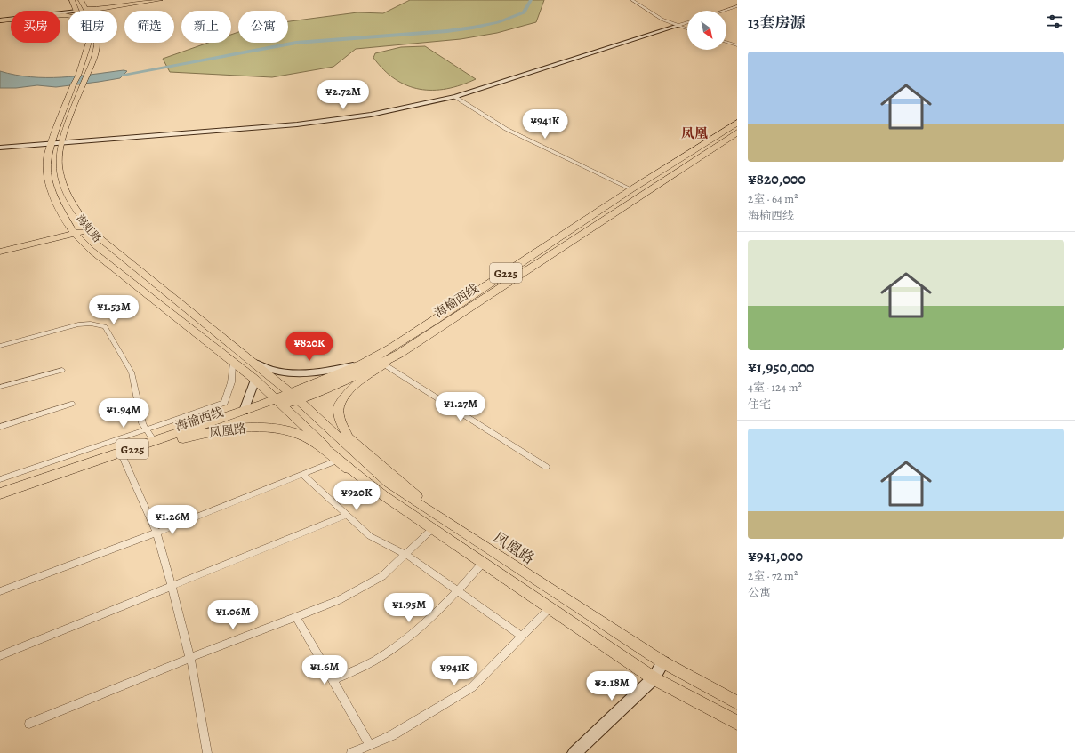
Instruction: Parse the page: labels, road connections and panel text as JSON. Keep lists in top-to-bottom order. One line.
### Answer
{"streets":{"highway":["G225","海榆西线","凤凰路"],"main road":["海虹路"]},"crossings":[["海虹路","海榆西线"],["海虹路","凤凰路"],["海榆西线","凤凰路"]],"districts":["凤凰"],"north":"bottom right","page":{"heading":"13套房源","chip":["买房","租房","筛选","新上","公寓"],"list":[{"name":"¥820,000","note":"2室 · 64 m² · 海榆西线"},{"name":"¥1,950,000","note":"4室 · 124 m² · 住宅"},{"name":"¥941,000","note":"2室 · 72 m² · 公寓"}],"price":["¥2.72M","¥941K","¥1.53M","¥820K","¥1.27M","¥1.94M","¥920K","¥1.26M","¥1.95M","¥1.06M","¥1.6M","¥941K","¥2.18M"]}}
